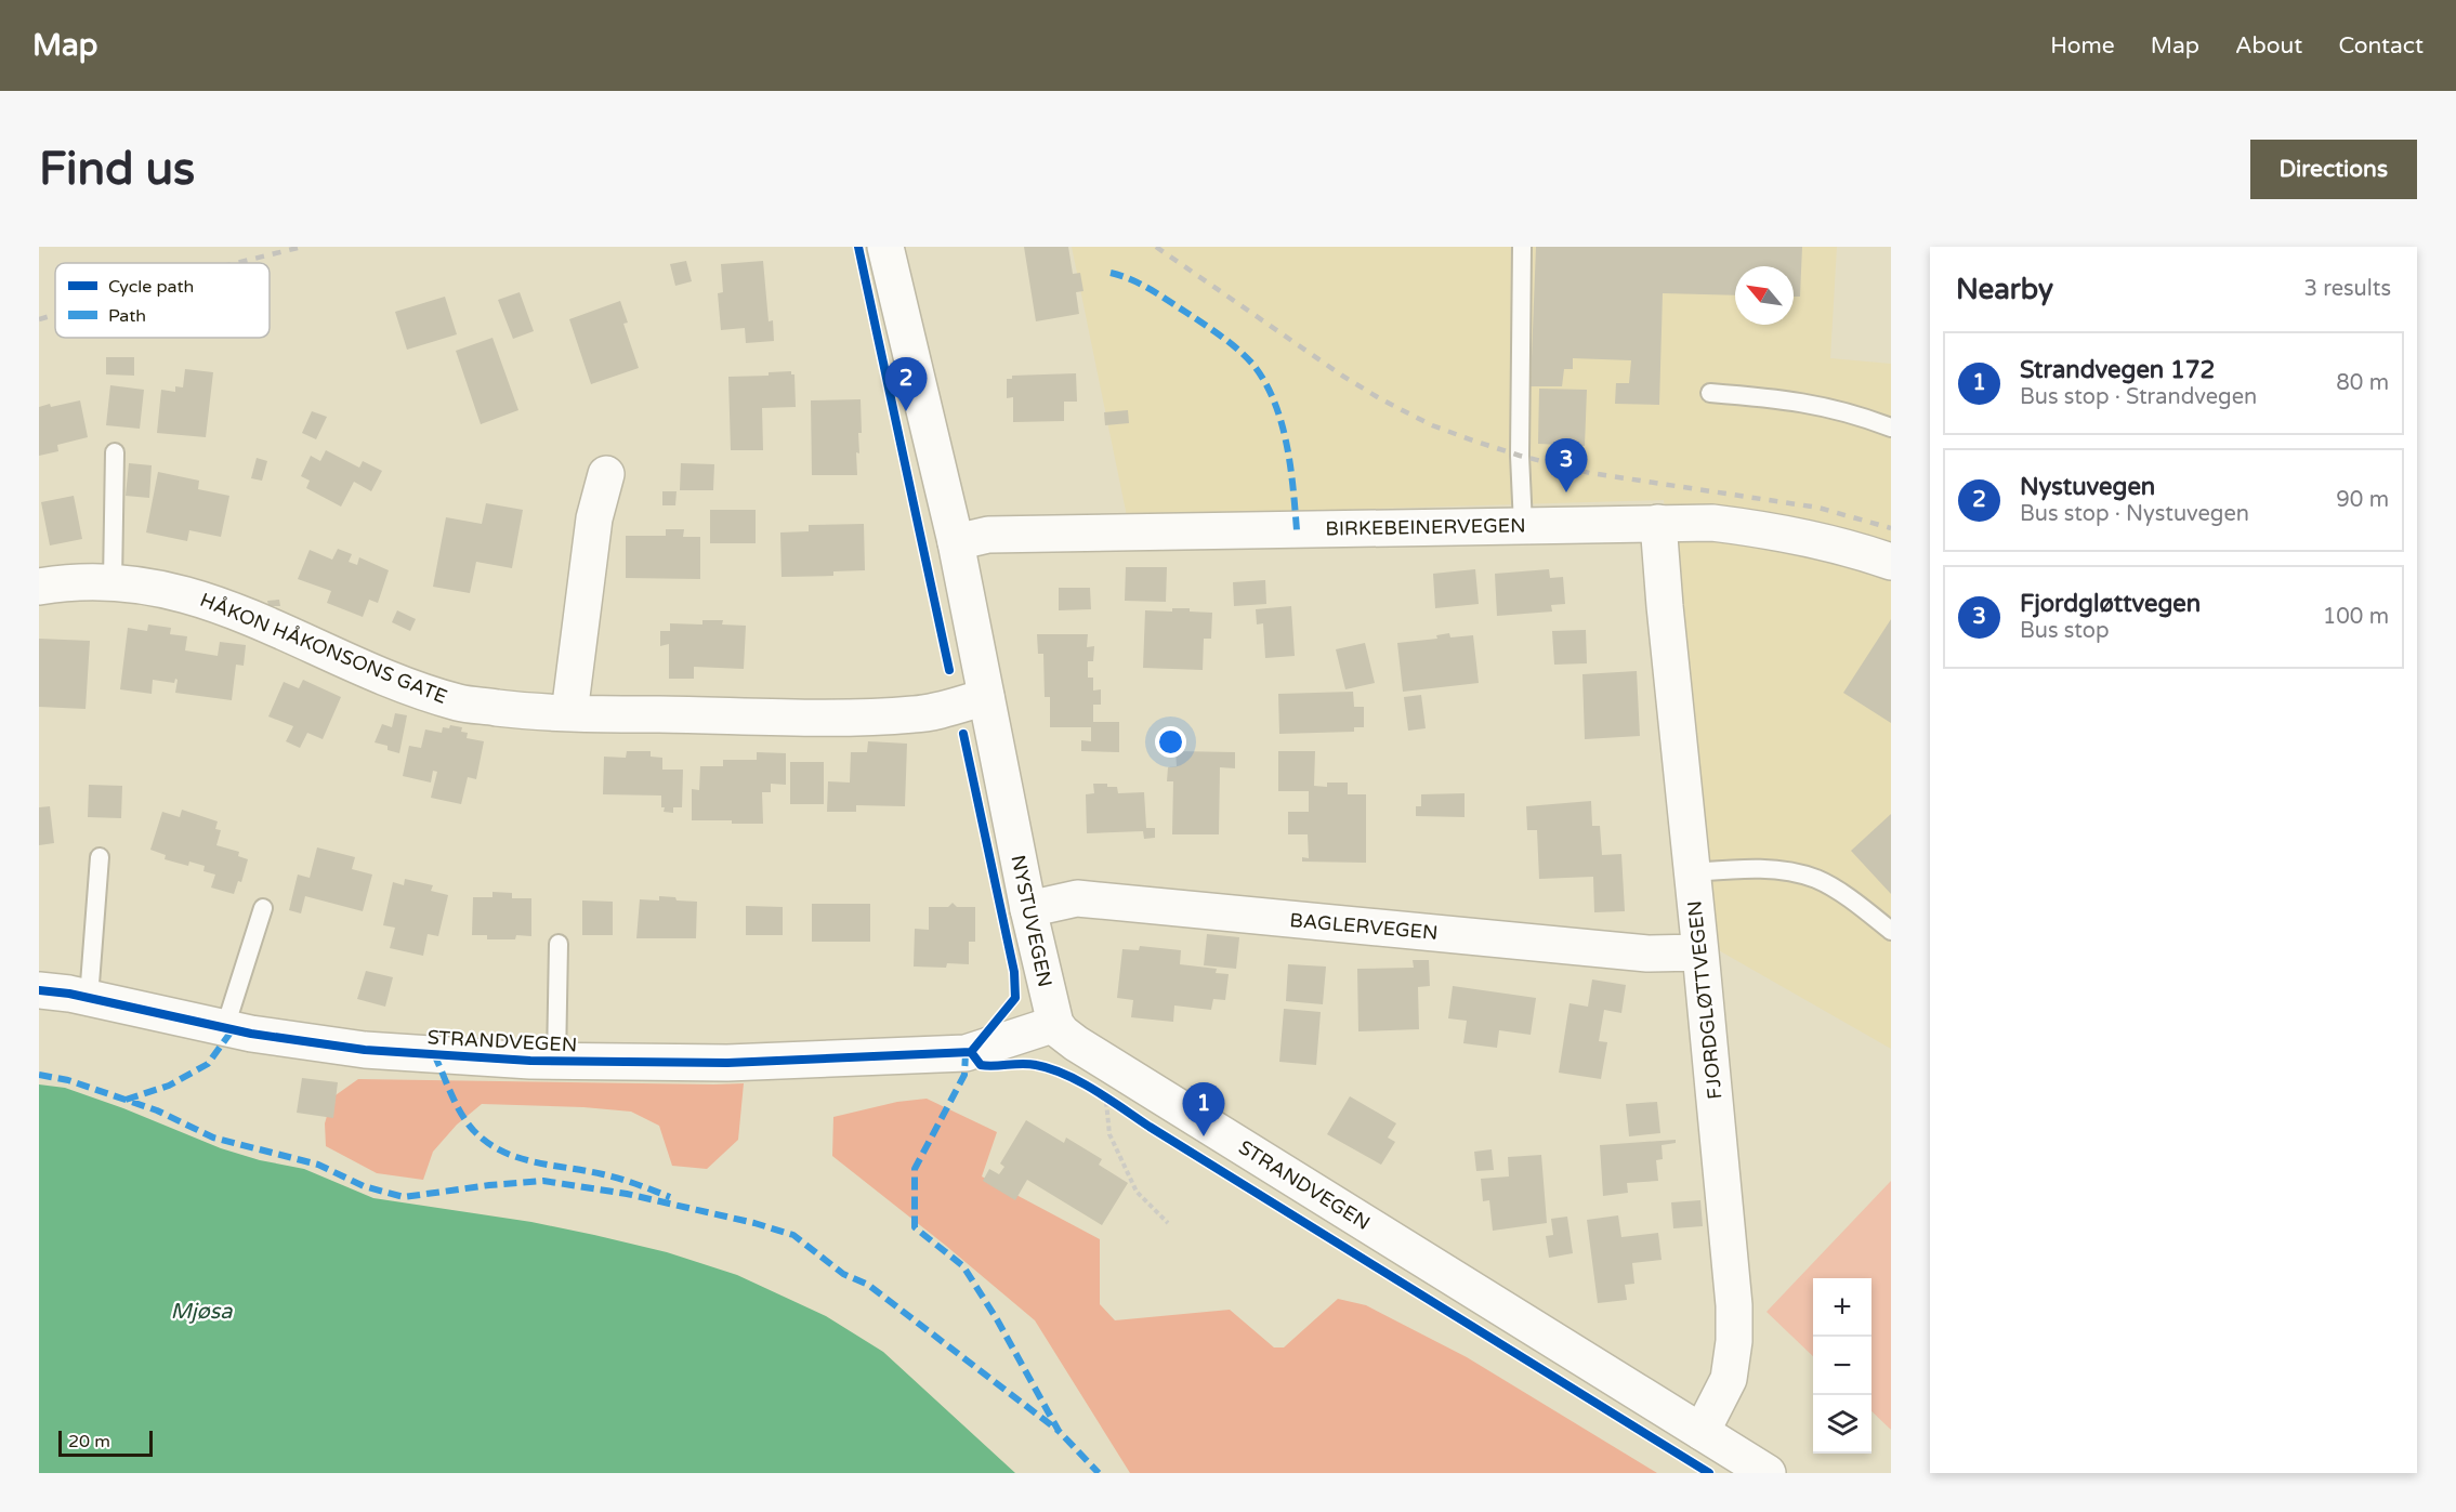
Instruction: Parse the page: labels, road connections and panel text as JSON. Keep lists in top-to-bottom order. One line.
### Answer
{"streets":{"street":["BIRKEBEINERVEGEN","HÅKON HÅKONSONS GATE","NYSTUVEGEN","BAGLERVEGEN","FJORDGLØTTVEGEN","STRANDVEGEN"]},"crossings":[["BIRKEBEINERVEGEN","NYSTUVEGEN"],["BIRKEBEINERVEGEN","FJORDGLØTTVEGEN"],["HÅKON HÅKONSONS GATE","NYSTUVEGEN"],["NYSTUVEGEN","BAGLERVEGEN"],["NYSTUVEGEN","STRANDVEGEN"],["BAGLERVEGEN","FJORDGLØTTVEGEN"],["FJORDGLØTTVEGEN","STRANDVEGEN"]],"water":["Mjøsa"],"legend":["Cycle path","Path"],"scale_bar":"20 m","north":"top left","page":{"header":"Map","nav":["Home","Map","About","Contact"],"buttons":"Directions","title":"Find us","heading":["Nearby","3 results"],"list":[{"mark":"1","name":"Strandvegen 172","note":"Bus stop · Strandvegen","value":"80 m"},{"mark":"2","name":"Nystuvegen","note":"Bus stop · Nystuvegen","value":"90 m"},{"mark":"3","name":"Fjordgløttvegen","note":"Bus stop","value":"100 m"}],"pins":["2","3","1"],"map_buttons":["+","−"],"scale":"20 m"}}
